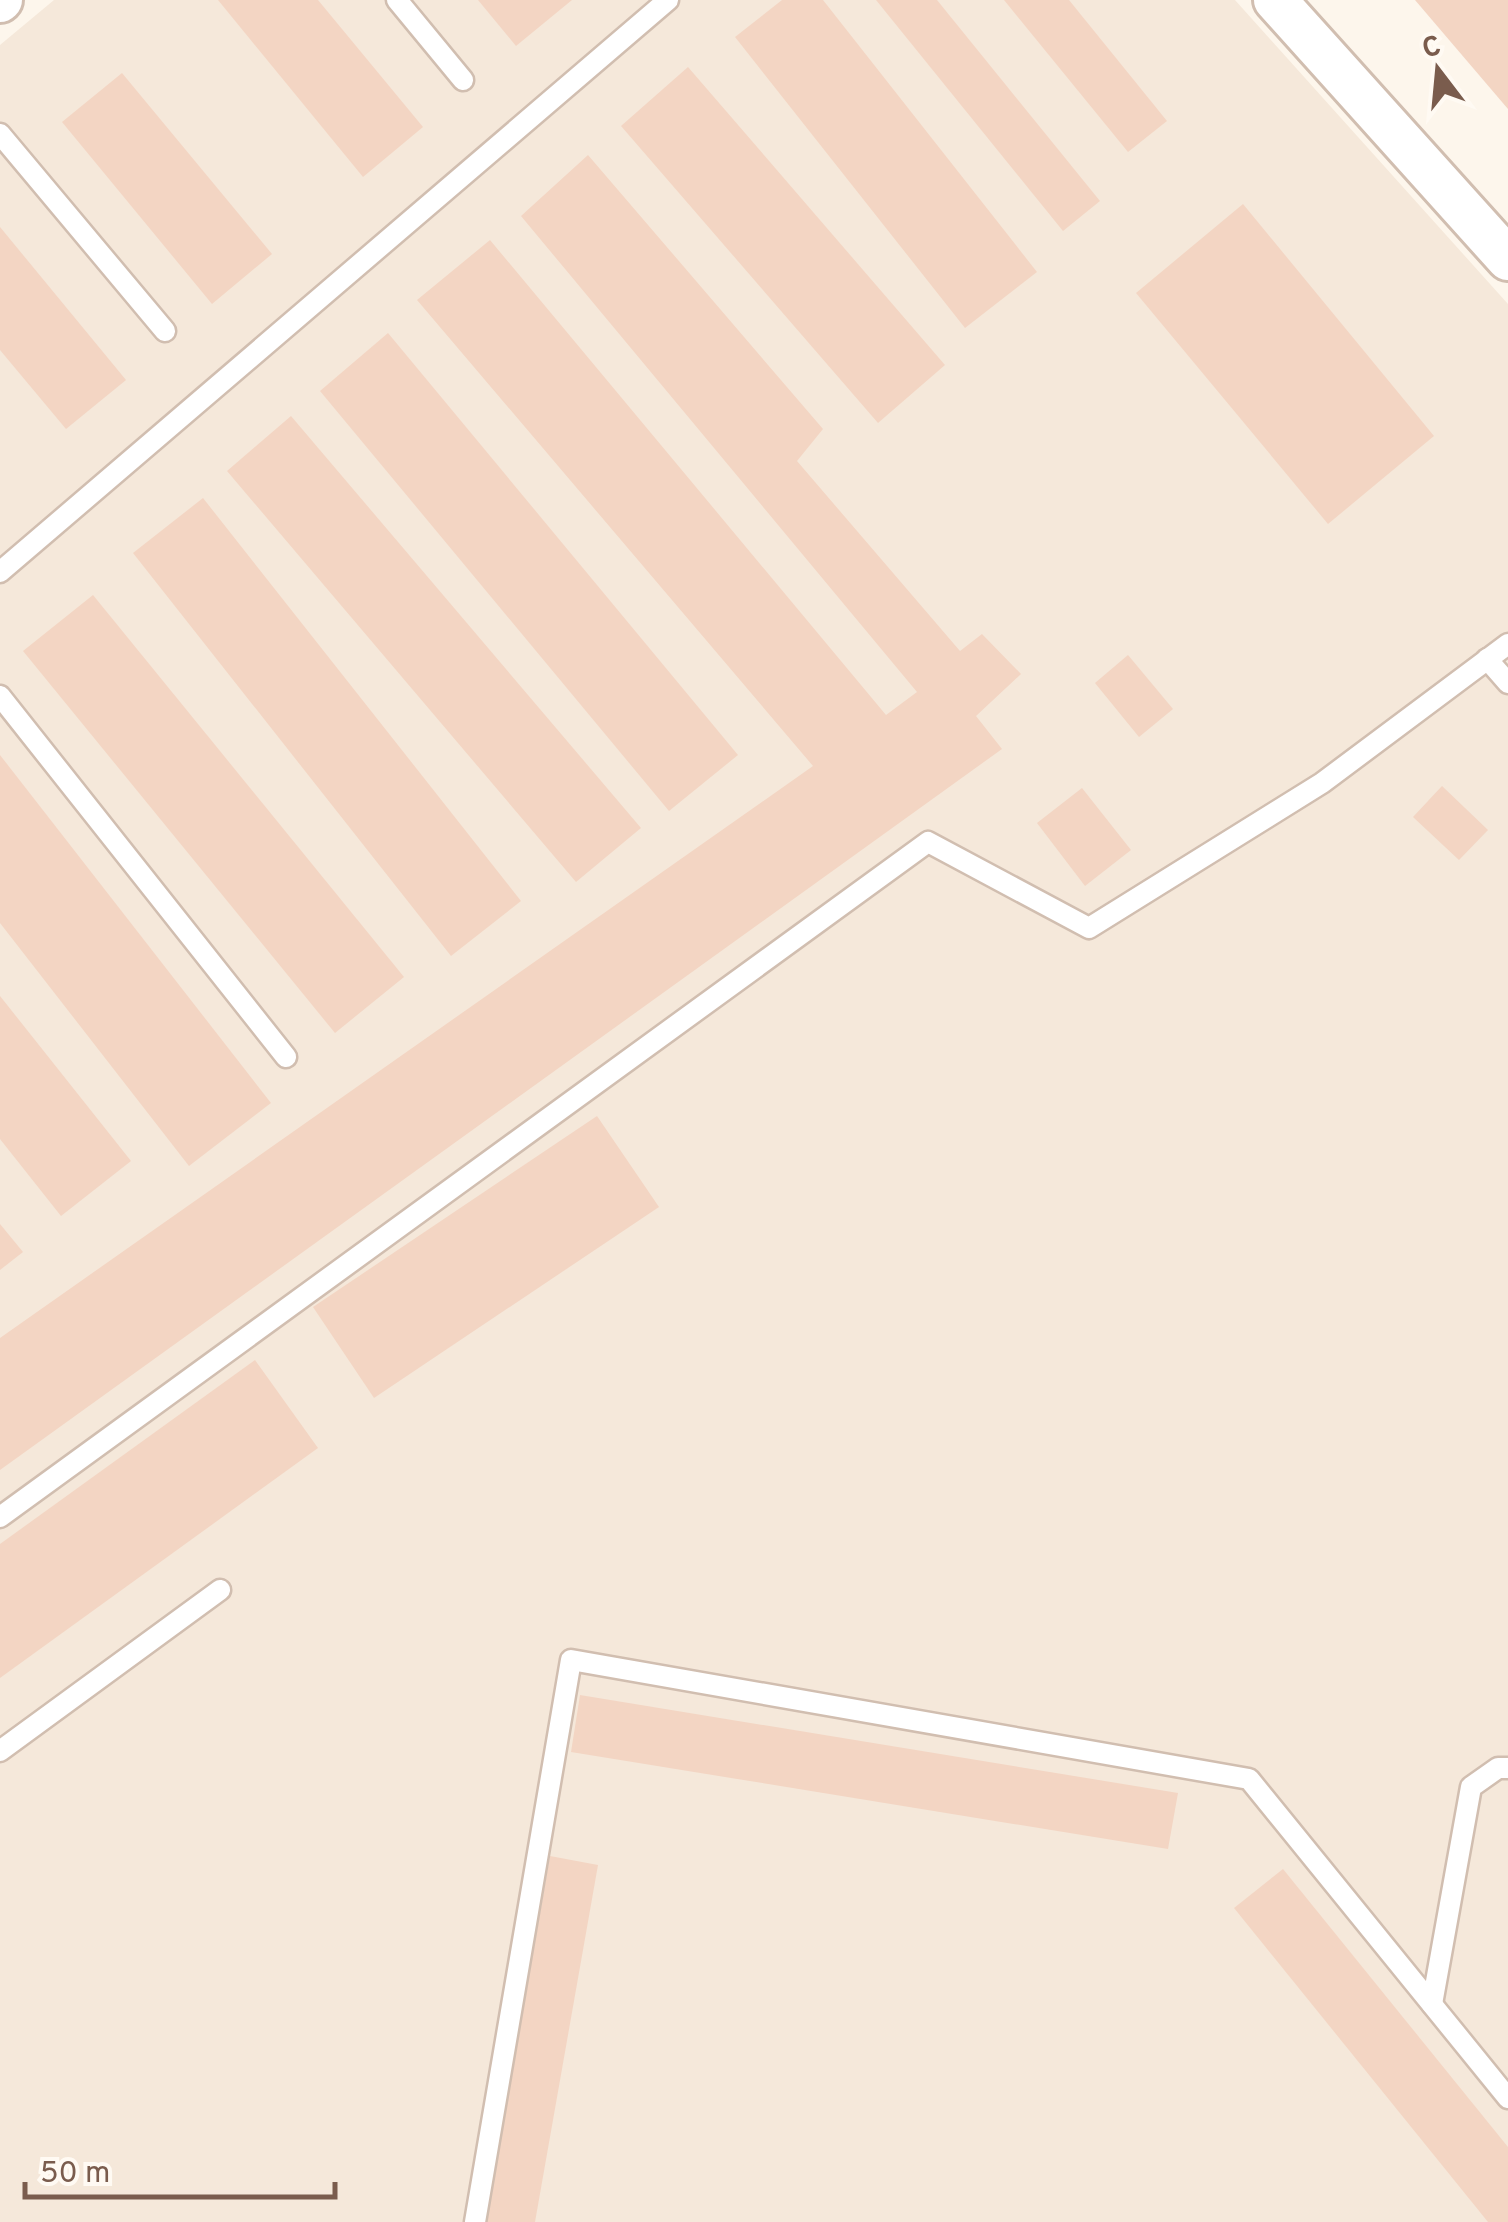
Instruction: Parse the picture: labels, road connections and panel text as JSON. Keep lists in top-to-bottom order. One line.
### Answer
{"scale_bar":"50 m","north":"top"}
